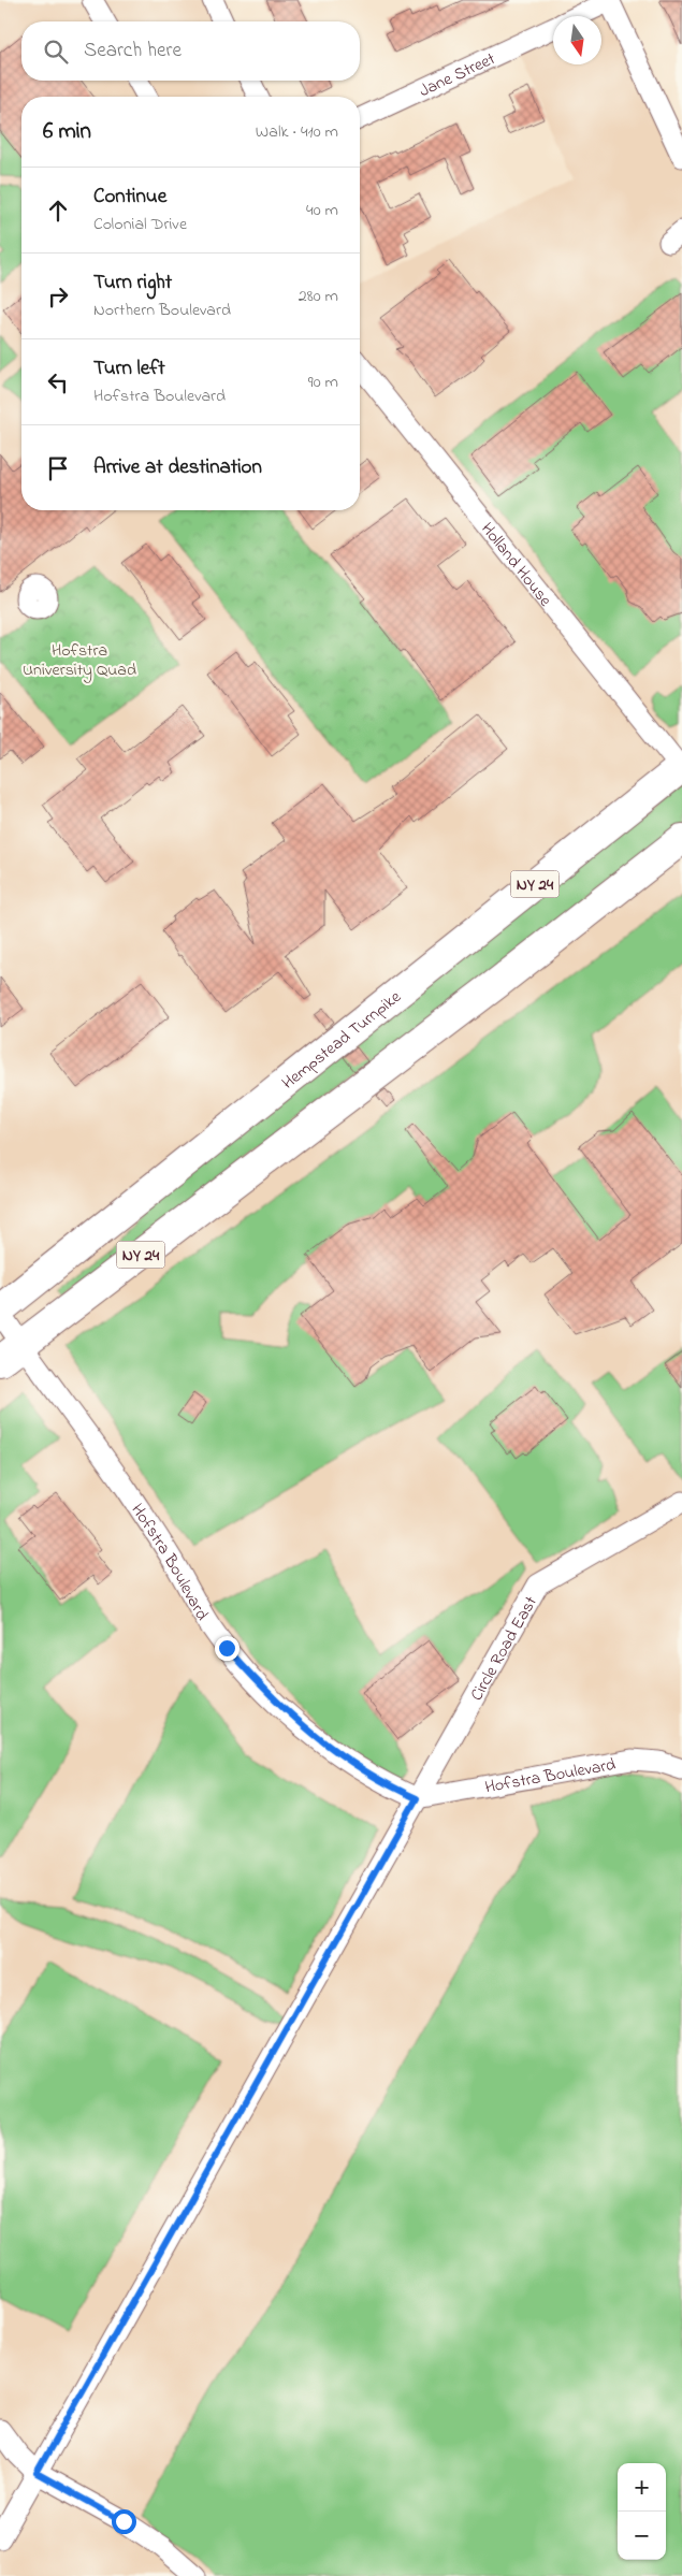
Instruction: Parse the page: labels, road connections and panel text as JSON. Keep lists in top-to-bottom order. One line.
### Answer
{"streets":{"main road":["NY 24","Hempstead Turnpike"],"street":["Jane Street","Holland House","Hofstra Boulevard","Circle Road East"]},"crossings":[["Holland House","Hempstead Turnpike"],["NY 24","Hofstra Boulevard"],["Hempstead Turnpike","Hofstra Boulevard"],["Hofstra Boulevard","Circle Road East"]],"parks":["Hofstra University Quad"],"north":"bottom","page":{"search":"Search here","heading":["6 min","Walk · 410 m"],"list":[["Continue","Colonial Drive","40 m"],["Turn right","Northern Boulevard","280 m"],["Turn left","Hofstra Boulevard","90 m"],"Arrive at destination"],"map_buttons":["+","−"]}}
